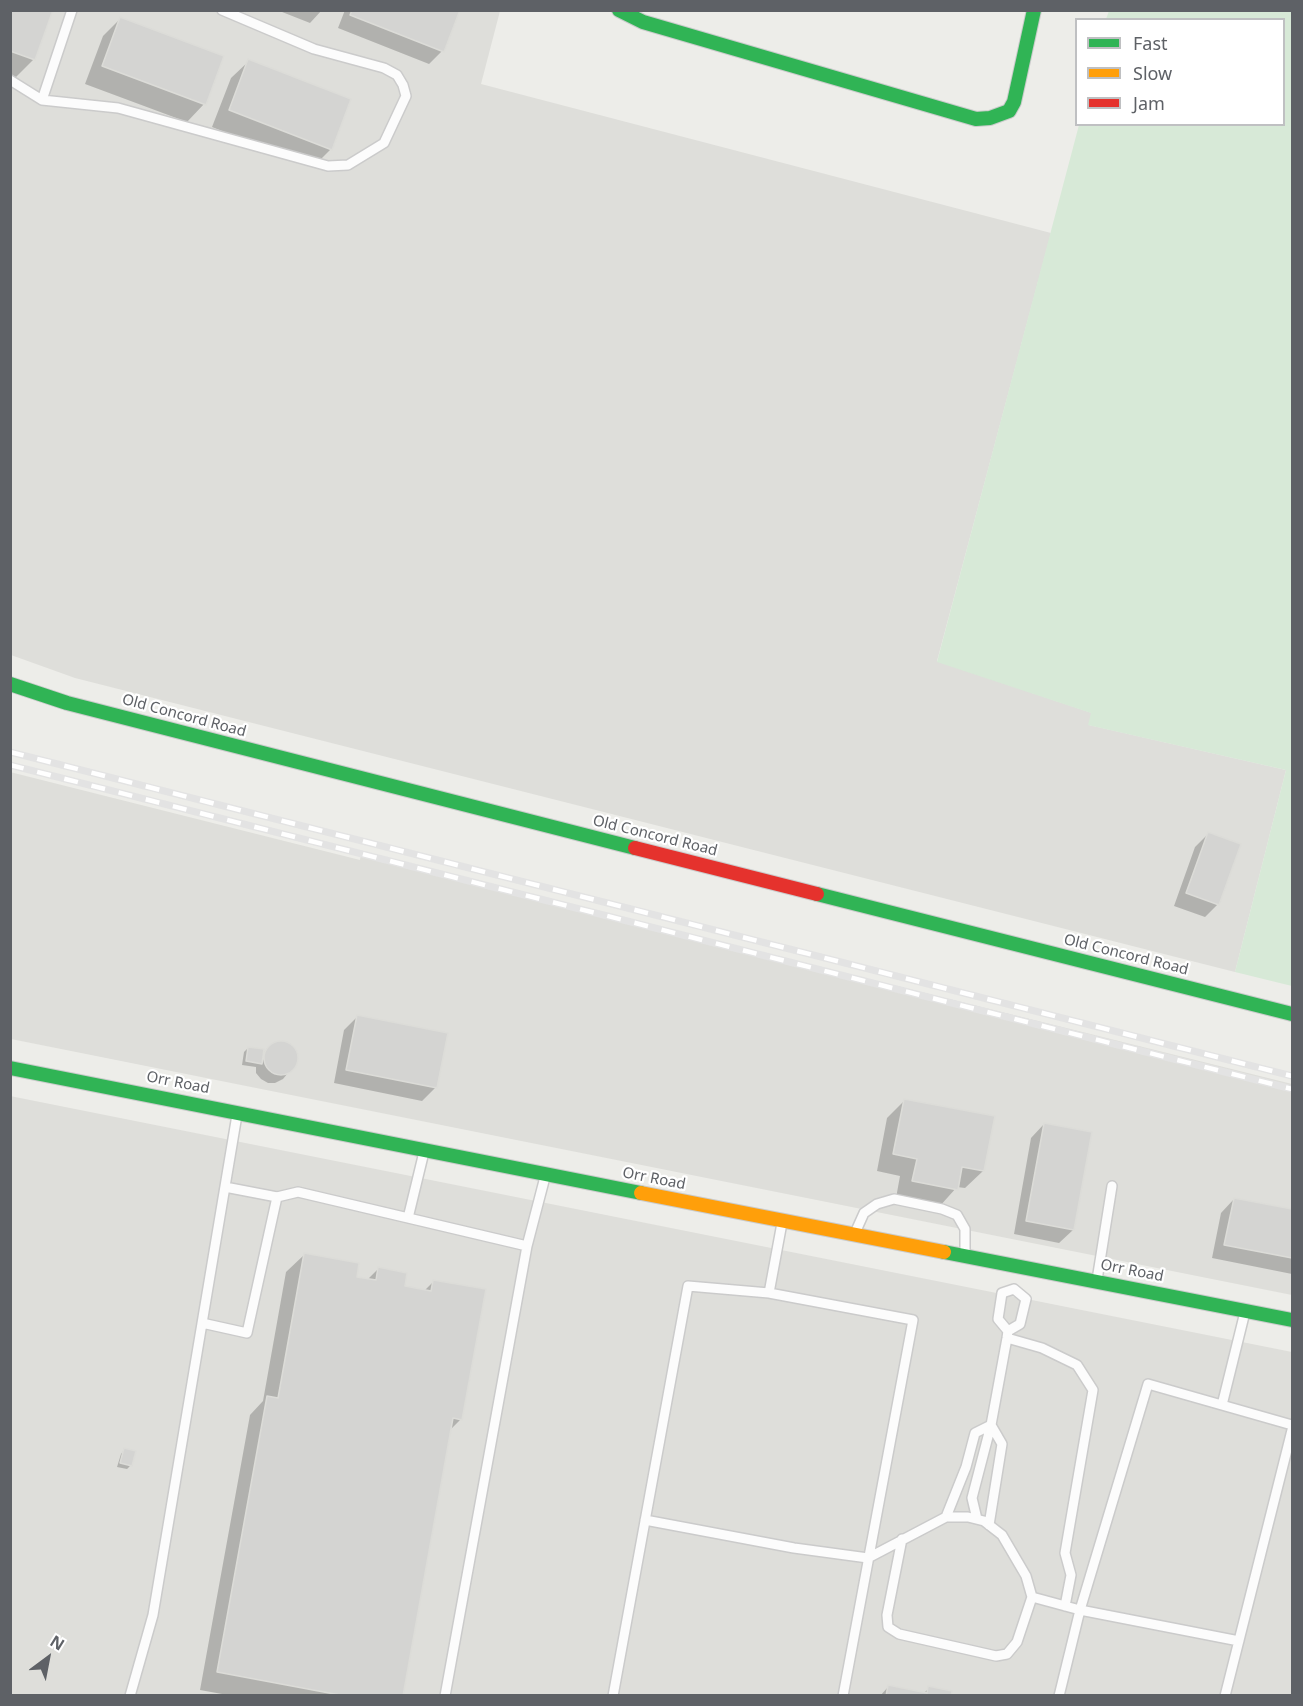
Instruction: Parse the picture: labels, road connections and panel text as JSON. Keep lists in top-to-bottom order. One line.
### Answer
{"streets":{"street":["Old Concord Road","Orr Road"]},"legend":["Fast","Slow","Jam"],"north":"top right"}
